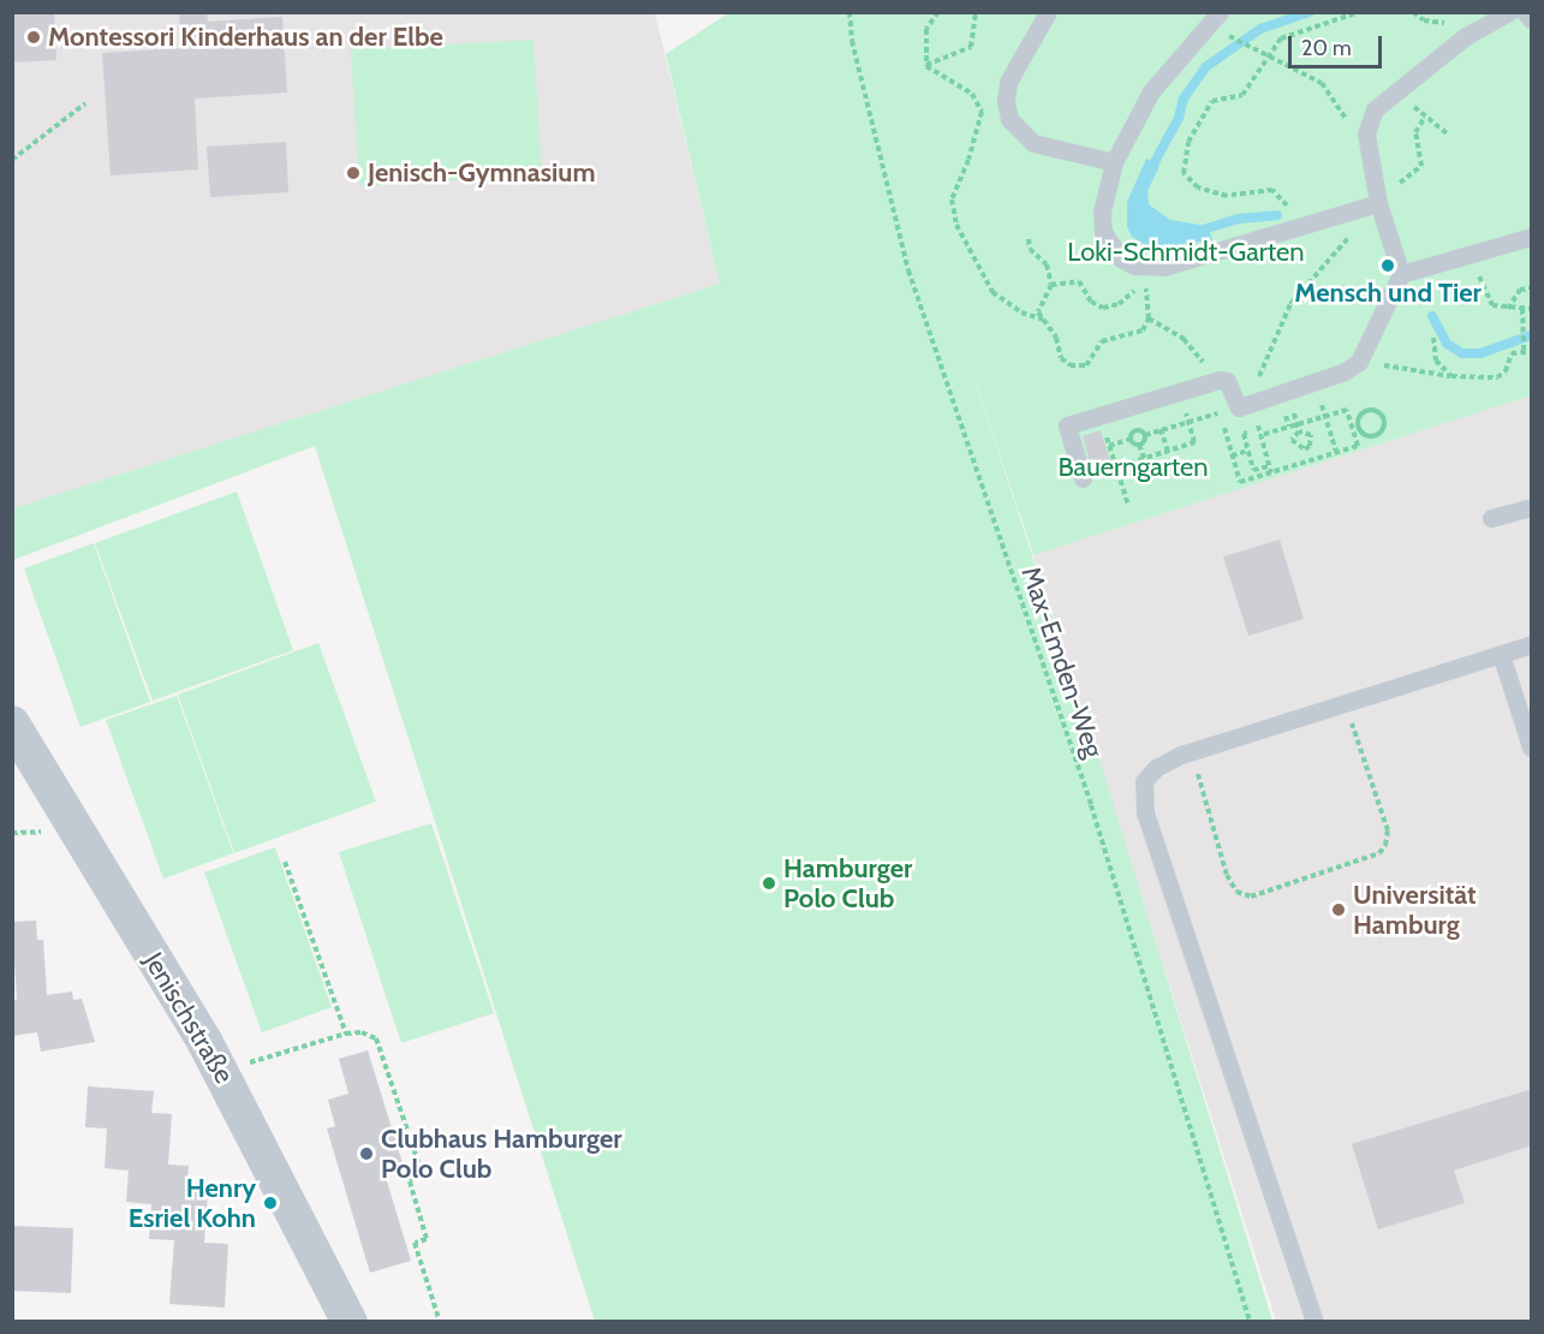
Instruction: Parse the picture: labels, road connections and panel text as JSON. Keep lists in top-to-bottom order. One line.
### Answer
{"streets":{"street":["Jenischstraße"],"path":["Max-Emden-Weg"]},"parks":["Loki-Schmidt-Garten","Bauerngarten"],"places":["Montessori Kinderhaus an der Elbe","Jenisch-Gymnasium","Mensch und Tier","Hamburger Polo Club","Universität Hamburg","Clubhaus Hamburger Polo Club","Henry Esriel Kohn"],"scale_bar":"20 m"}
